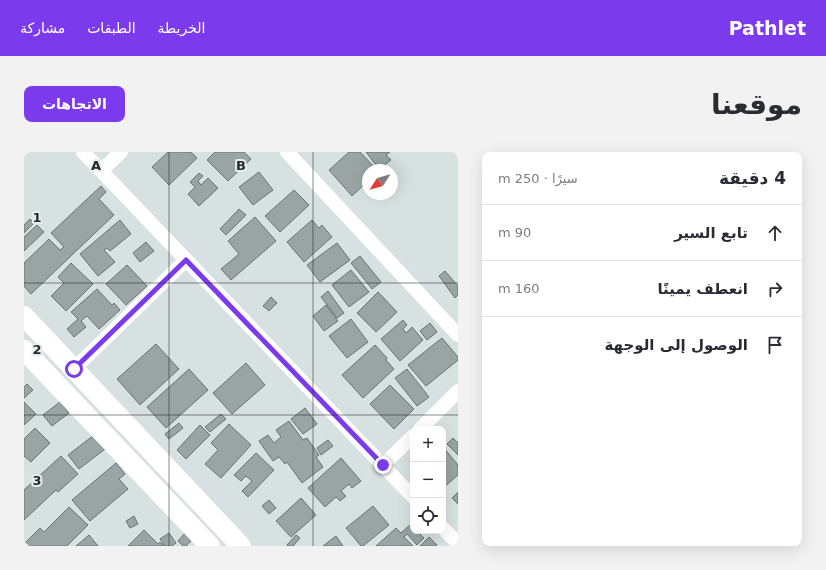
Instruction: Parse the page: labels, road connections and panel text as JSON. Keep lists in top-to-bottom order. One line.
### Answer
{"north":"bottom left","page":{"header":"Pathlet","nav":["الخريطة","الطبقات","مشاركة"],"buttons":"الاتجاهات","title":"موقعنا","heading":["4 دقيقة","سيرًا · 250 m"],"list":[["تابع السير","90 m"],["انعطف يمينًا","160 m"],"الوصول إلى الوجهة"],"map_buttons":["+","−"]},"grid":{"columns":["A","B"],"rows":["1","2","3"]}}
